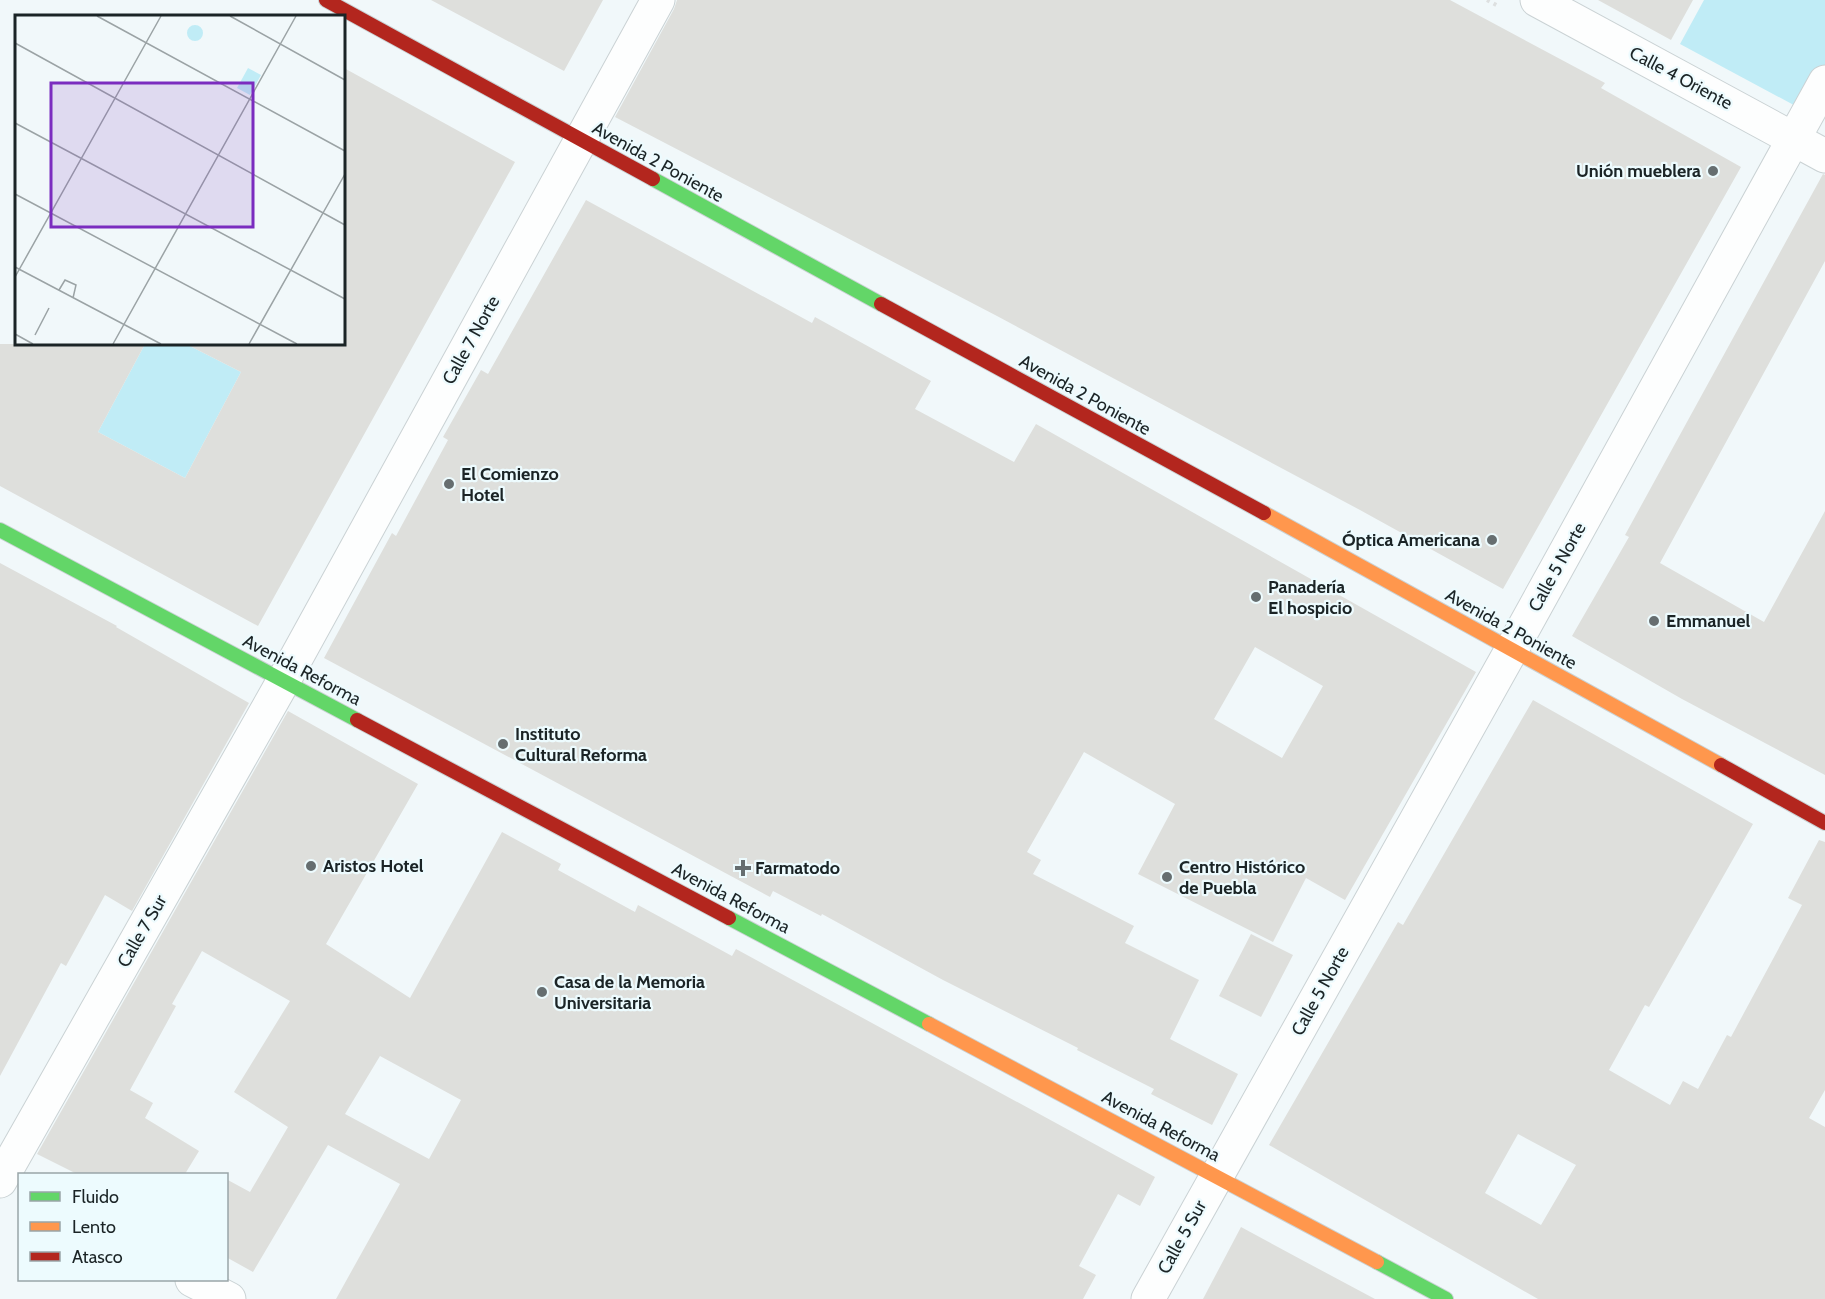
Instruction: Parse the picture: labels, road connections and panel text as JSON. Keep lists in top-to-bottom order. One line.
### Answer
{"streets":{"street":["Calle 4 Oriente","Avenida 2 Poniente","Calle 7 Norte","Calle 5 Norte","Avenida Reforma","Calle 7 Sur","Calle 5 Sur"]},"crossings":[["Calle 4 Oriente","Calle 5 Norte"],["Avenida 2 Poniente","Calle 7 Norte"],["Avenida 2 Poniente","Calle 5 Norte"],["Calle 7 Norte","Avenida Reforma"],["Calle 7 Norte","Calle 7 Sur"],["Calle 5 Norte","Avenida Reforma"],["Calle 5 Norte","Calle 5 Sur"],["Avenida Reforma","Calle 7 Sur"],["Avenida Reforma","Calle 5 Sur"]],"places":{"other":["Unión mueblera","El Comienzo Hotel","Óptica Americana","Panadería El hospicio","Emmanuel","Instituto Cultural Reforma","Aristos Hotel","Centro Histórico de Puebla","Casa de la Memoria Universitaria"],"health":["Farmatodo"]},"legend":["Fluido","Lento","Atasco"]}
